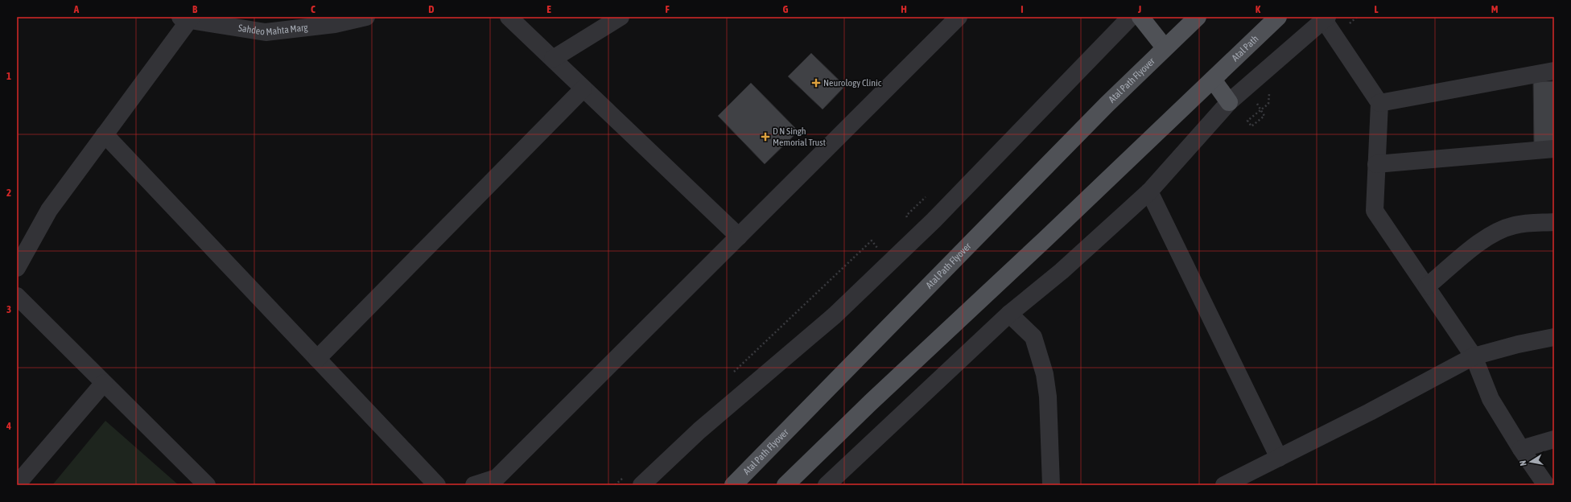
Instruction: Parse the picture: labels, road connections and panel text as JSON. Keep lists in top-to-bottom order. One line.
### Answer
{"streets":{"main road":["Atal Path","Atal Path Flyover"],"street":["Sahdeo Mahta Marg"]},"places":{"health":["Neurology Clinic","D N Singh Memorial Trust"]},"north":"left","grid":{"columns":["A","B","C","D","E","F","G","H","I","J","K","L","M"],"rows":["1","2","3","4"]}}
